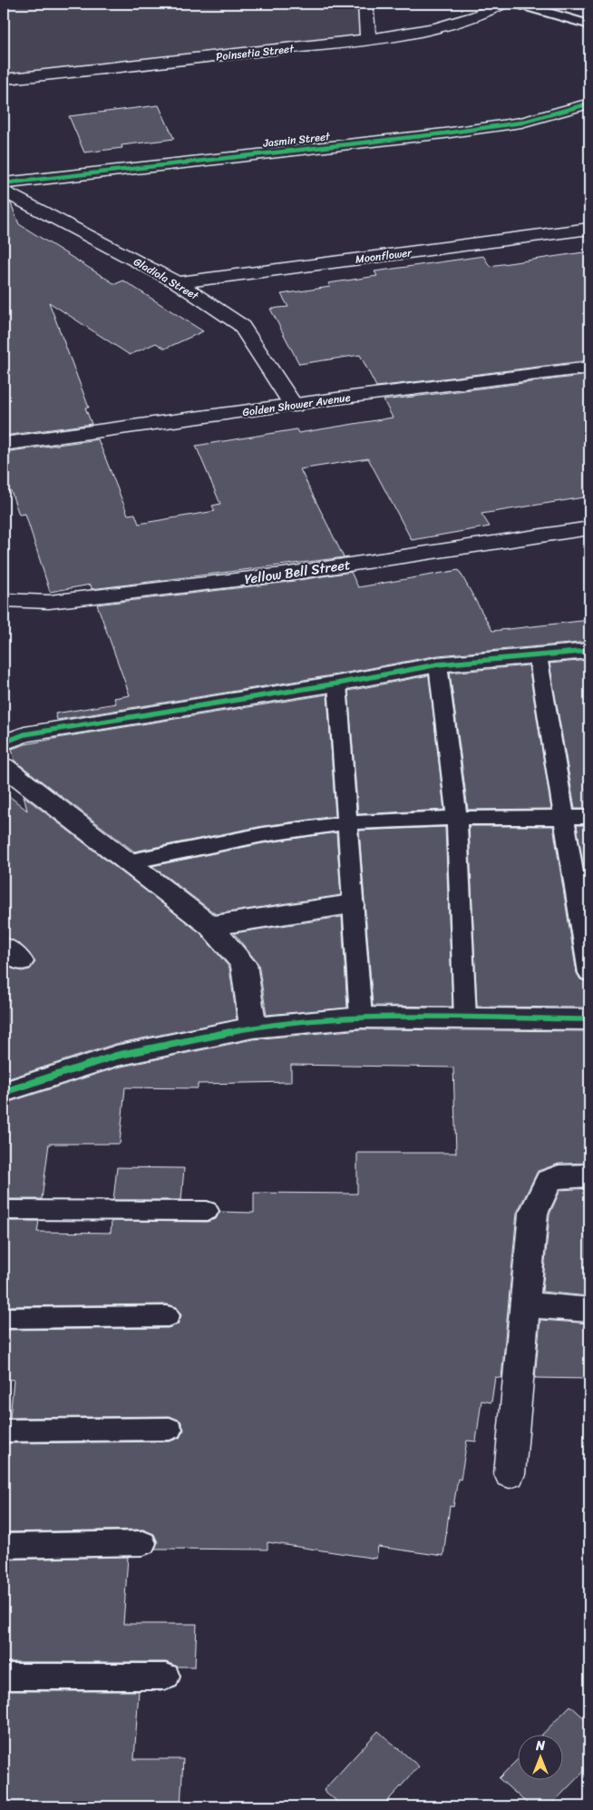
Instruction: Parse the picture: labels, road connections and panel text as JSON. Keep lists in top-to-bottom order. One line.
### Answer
{"streets":{"street":["Poinsetia Street","Jasmin Street","Moonflower","Gladiola Street","Golden Shower Avenue","Yellow Bell Street"]},"crossings":[["Moonflower","Gladiola Street"],["Gladiola Street","Golden Shower Avenue"]],"north":"top"}
